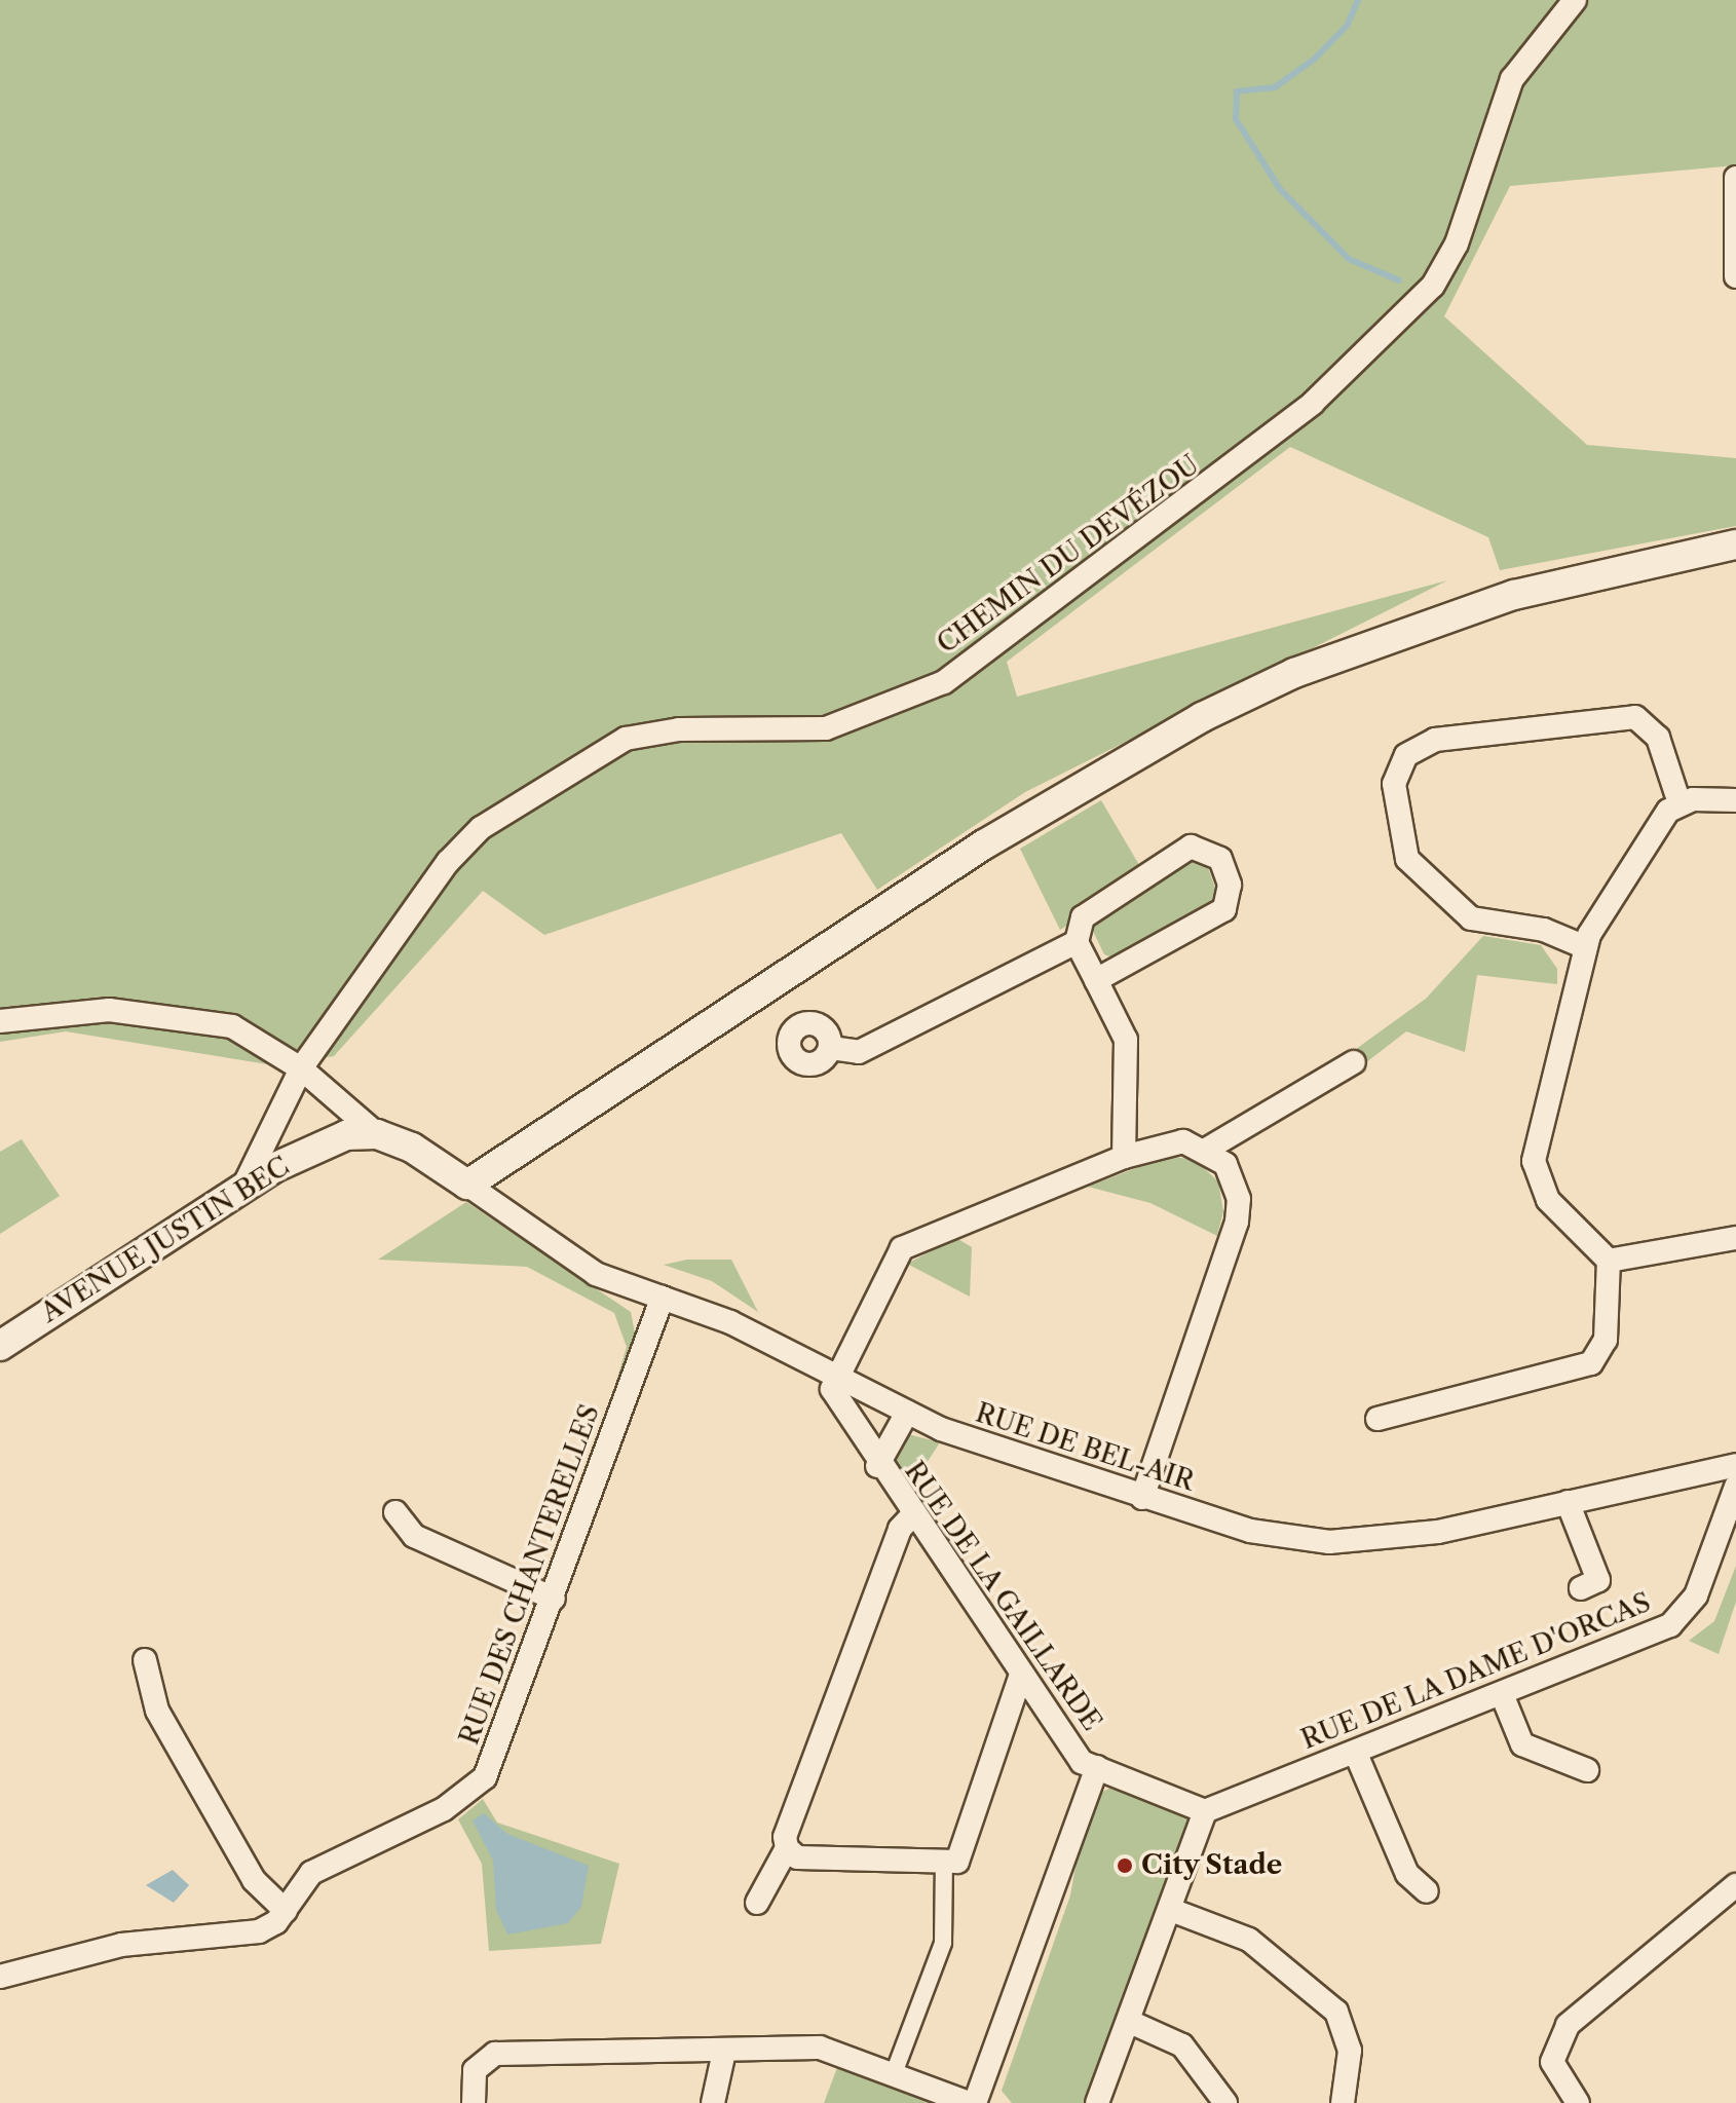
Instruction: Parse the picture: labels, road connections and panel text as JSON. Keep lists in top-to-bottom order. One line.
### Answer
{"streets":{"street":["CHEMIN DU DEVÉZOU","AVENUE JUSTIN BEC","RUE DE BEL-AIR","RUE DES CHANTERELLES","RUE DE LA GAILLARDE","RUE DE LA DAME D'ORCAS"]},"crossings":[["CHEMIN DU DEVÉZOU","AVENUE JUSTIN BEC"],["RUE DE BEL-AIR","RUE DES CHANTERELLES"],["RUE DE BEL-AIR","RUE DE LA GAILLARDE"],["RUE DE BEL-AIR","RUE DE LA DAME D'ORCAS"],["RUE DE LA GAILLARDE","RUE DE LA DAME D'ORCAS"]],"places":["City Stade"]}
